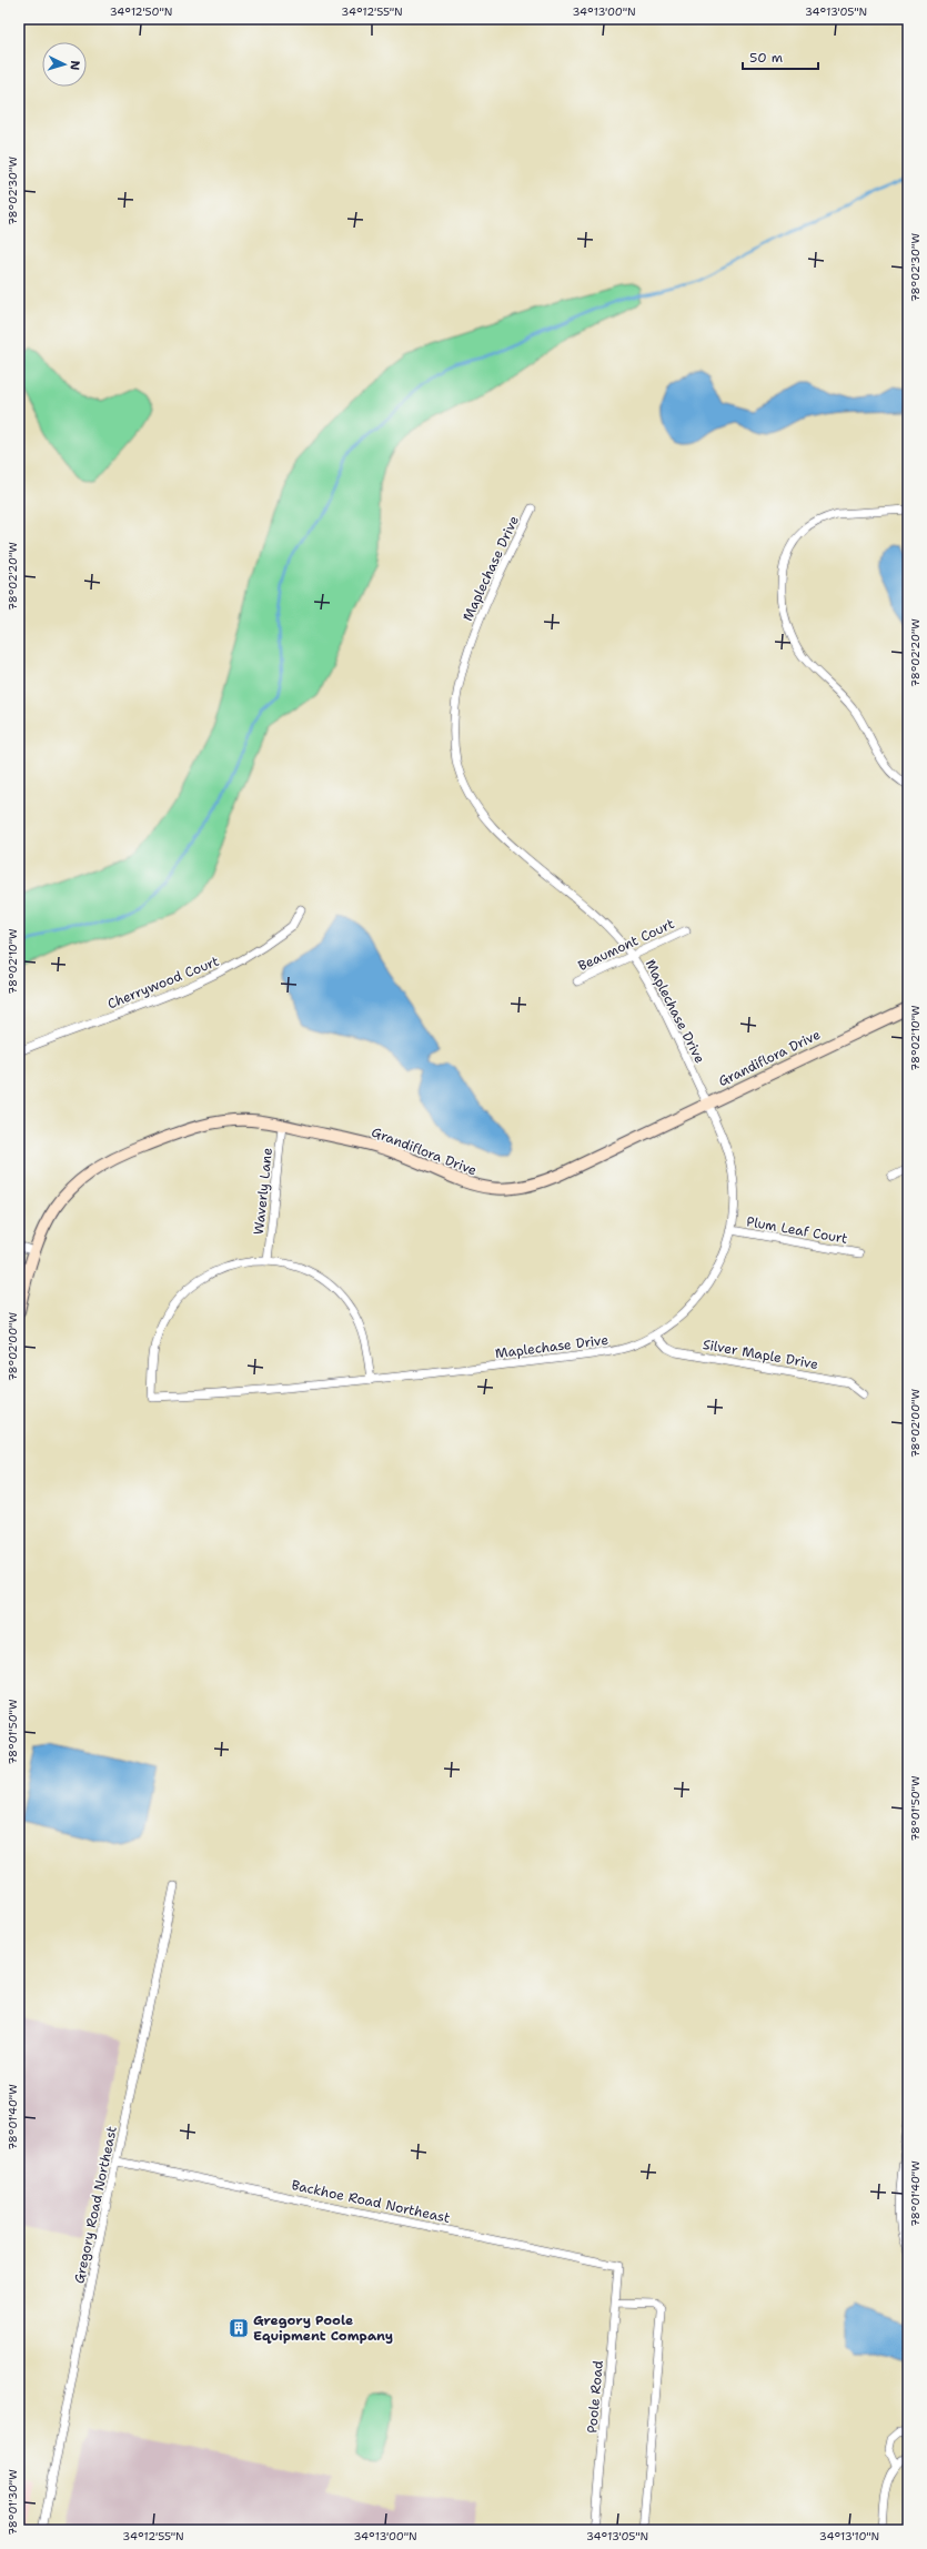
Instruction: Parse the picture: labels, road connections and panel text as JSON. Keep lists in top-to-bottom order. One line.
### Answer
{"streets":{"street":["Maplechase Drive","Beaumont Court","Cherrywood Court","Grandiflora Drive","Waverly Lane","Plum Leaf Court","Silver Maple Drive","Backhoe Road Northeast","Gregory Road Northeast","Poole Road"]},"crossings":[["Maplechase Drive","Beaumont Court"],["Maplechase Drive","Grandiflora Drive"],["Maplechase Drive","Waverly Lane"],["Maplechase Drive","Plum Leaf Court"],["Maplechase Drive","Silver Maple Drive"],["Grandiflora Drive","Waverly Lane"],["Backhoe Road Northeast","Gregory Road Northeast"],["Backhoe Road Northeast","Poole Road"]],"places":{"building":["Gregory Poole Equipment Company"]},"scale_bar":"50 m","north":"right","coordinates":["34°12'50\"N","34°12'55\"N","34°13'00\"N","34°13'05\"N","78°02'30\"W","78°02'20\"W","78°02'10\"W","78°02'00\"W","78°01'50\"W","78°01'40\"W","78°01'30\"W","34°13'10\"N"]}
